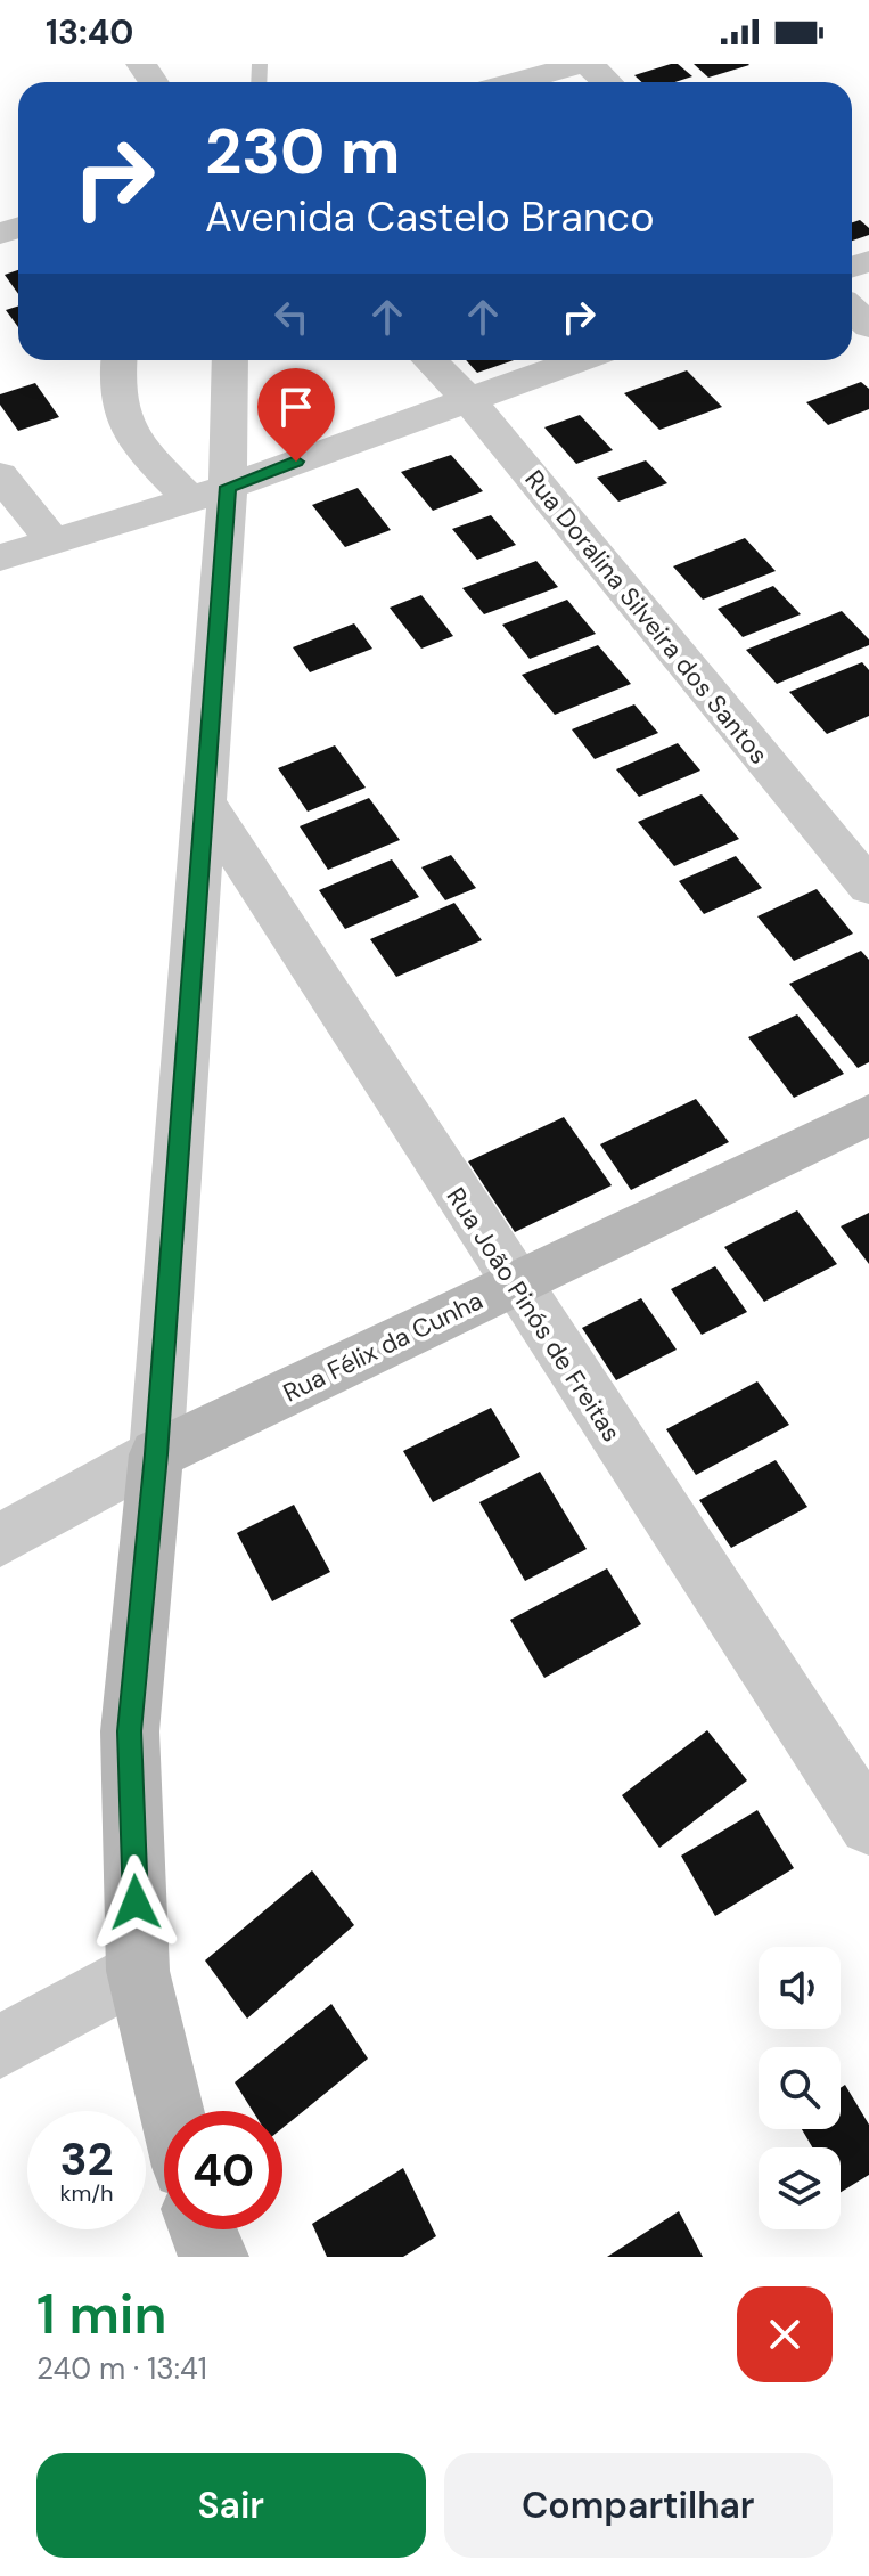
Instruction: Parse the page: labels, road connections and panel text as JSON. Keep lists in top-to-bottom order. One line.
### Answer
{"streets":{"street":["Rua Doralina Silveira dos Santos","Rua João Pinós de Freitas","Rua Félix da Cunha"]},"crossings":[["Rua João Pinós de Freitas","Rua Félix da Cunha"]],"page":{"status":"13:40","turn":["230 m","Avenida Castelo Branco"],"speed":"32 km/h","limit":"40","heading":["1 min","240 m · 13:41"],"buttons":["Sair","Compartilhar"]}}
